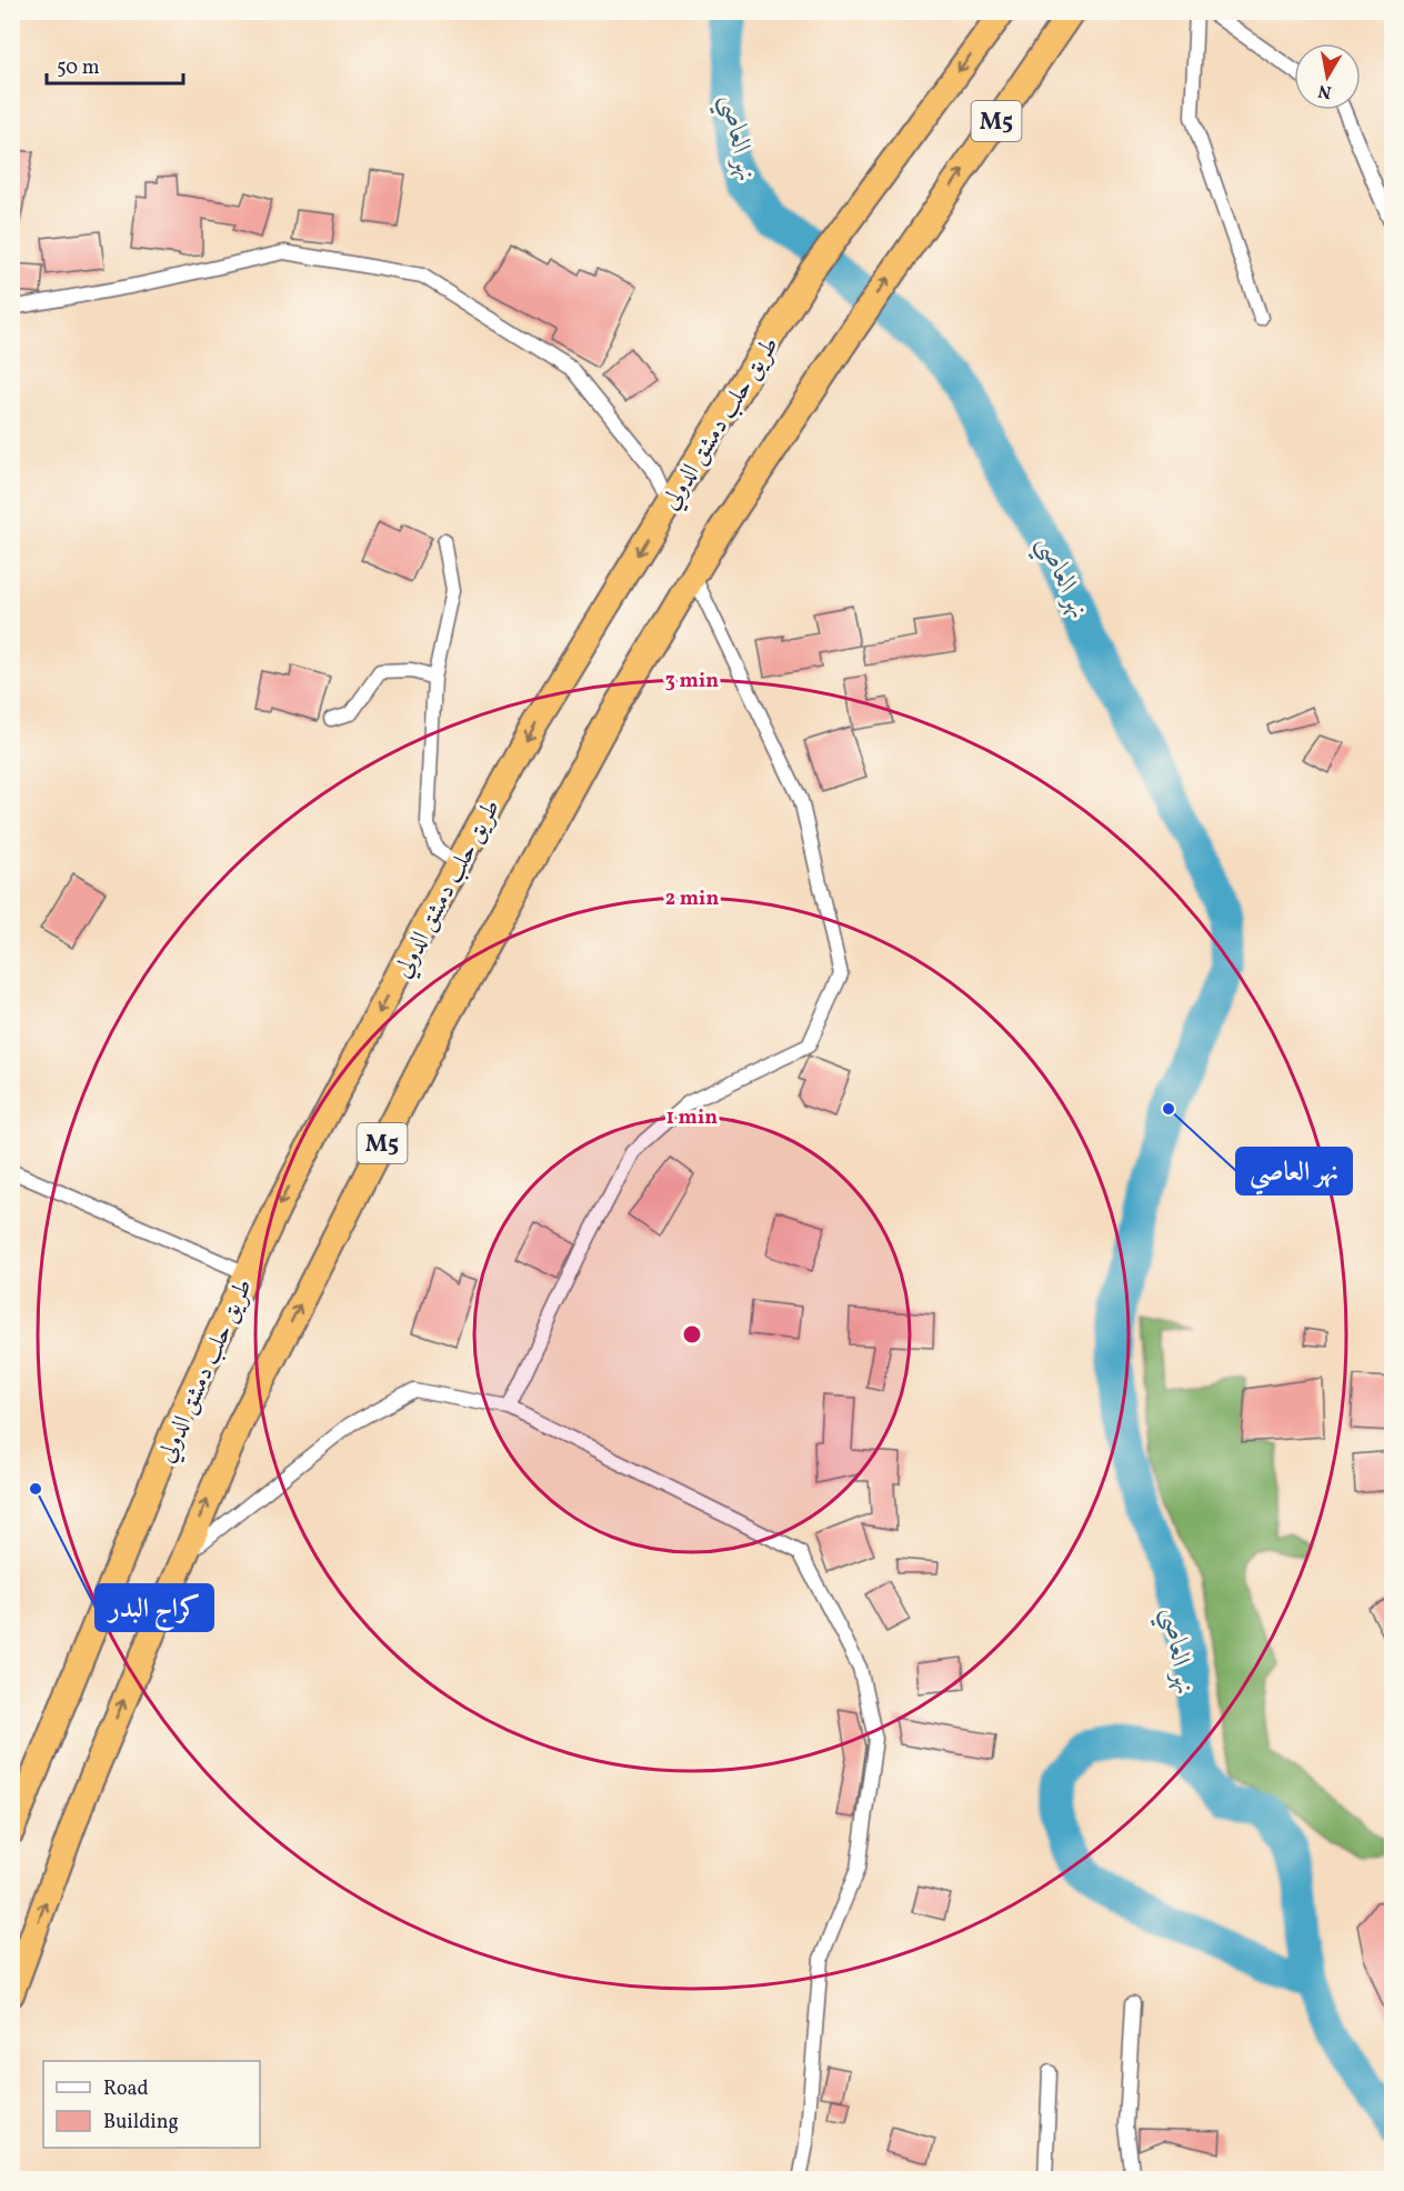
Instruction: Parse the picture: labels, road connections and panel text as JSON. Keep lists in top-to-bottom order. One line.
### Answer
{"streets":{"highway":["M5","طريق حلب دمشق الدولي"]},"water":["نهر العاصي"],"places":["نهر العاصي","كراج البدر"],"legend":["Road","Building"],"scale_bar":"50 m","north":"bottom","rings":["3 min","2 min","1 min"]}
